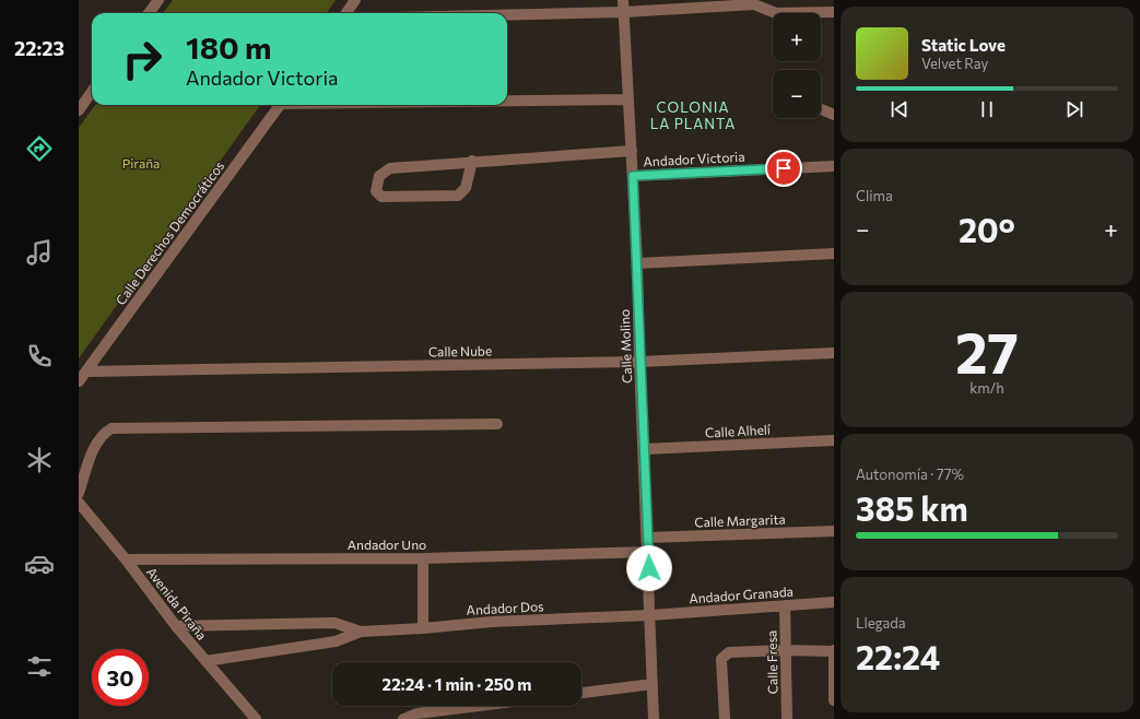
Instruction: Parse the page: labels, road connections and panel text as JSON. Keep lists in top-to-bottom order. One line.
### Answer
{"streets":{"street":["Andador Victoria","Calle Derechos Democráticos","Calle Molino","Calle Nube","Calle Alhelí","Calle Margarita","Andador Uno","Andador Granada","Avenida Piraña","Andador Dos","Calle Fresa"]},"crossings":[["Andador Victoria","Calle Molino"],["Calle Derechos Democráticos","Calle Nube"],["Calle Molino","Calle Nube"],["Calle Molino","Calle Alhelí"],["Calle Molino","Calle Margarita"],["Calle Molino","Andador Uno"],["Calle Molino","Andador Granada"],["Calle Molino","Andador Dos"],["Andador Uno","Avenida Piraña"],["Andador Granada","Andador Dos"],["Andador Granada","Calle Fresa"],["Avenida Piraña","Andador Dos"]],"districts":["COLONIA LA PLANTA"],"parks":["Piraña"],"page":{"tabs":"22:23","map_buttons":["+","−"],"turn":["180 m","Andador Victoria"],"song":["Static Love","Velvet Ray"],"tile":["Clima",["27","km/h"],["Autonomía · 77%","385 km"],["Llegada","22:24"]],"heat":["−","20°","+"],"limit":"30","trip":"22:24 · 1 min · 250 m"}}
